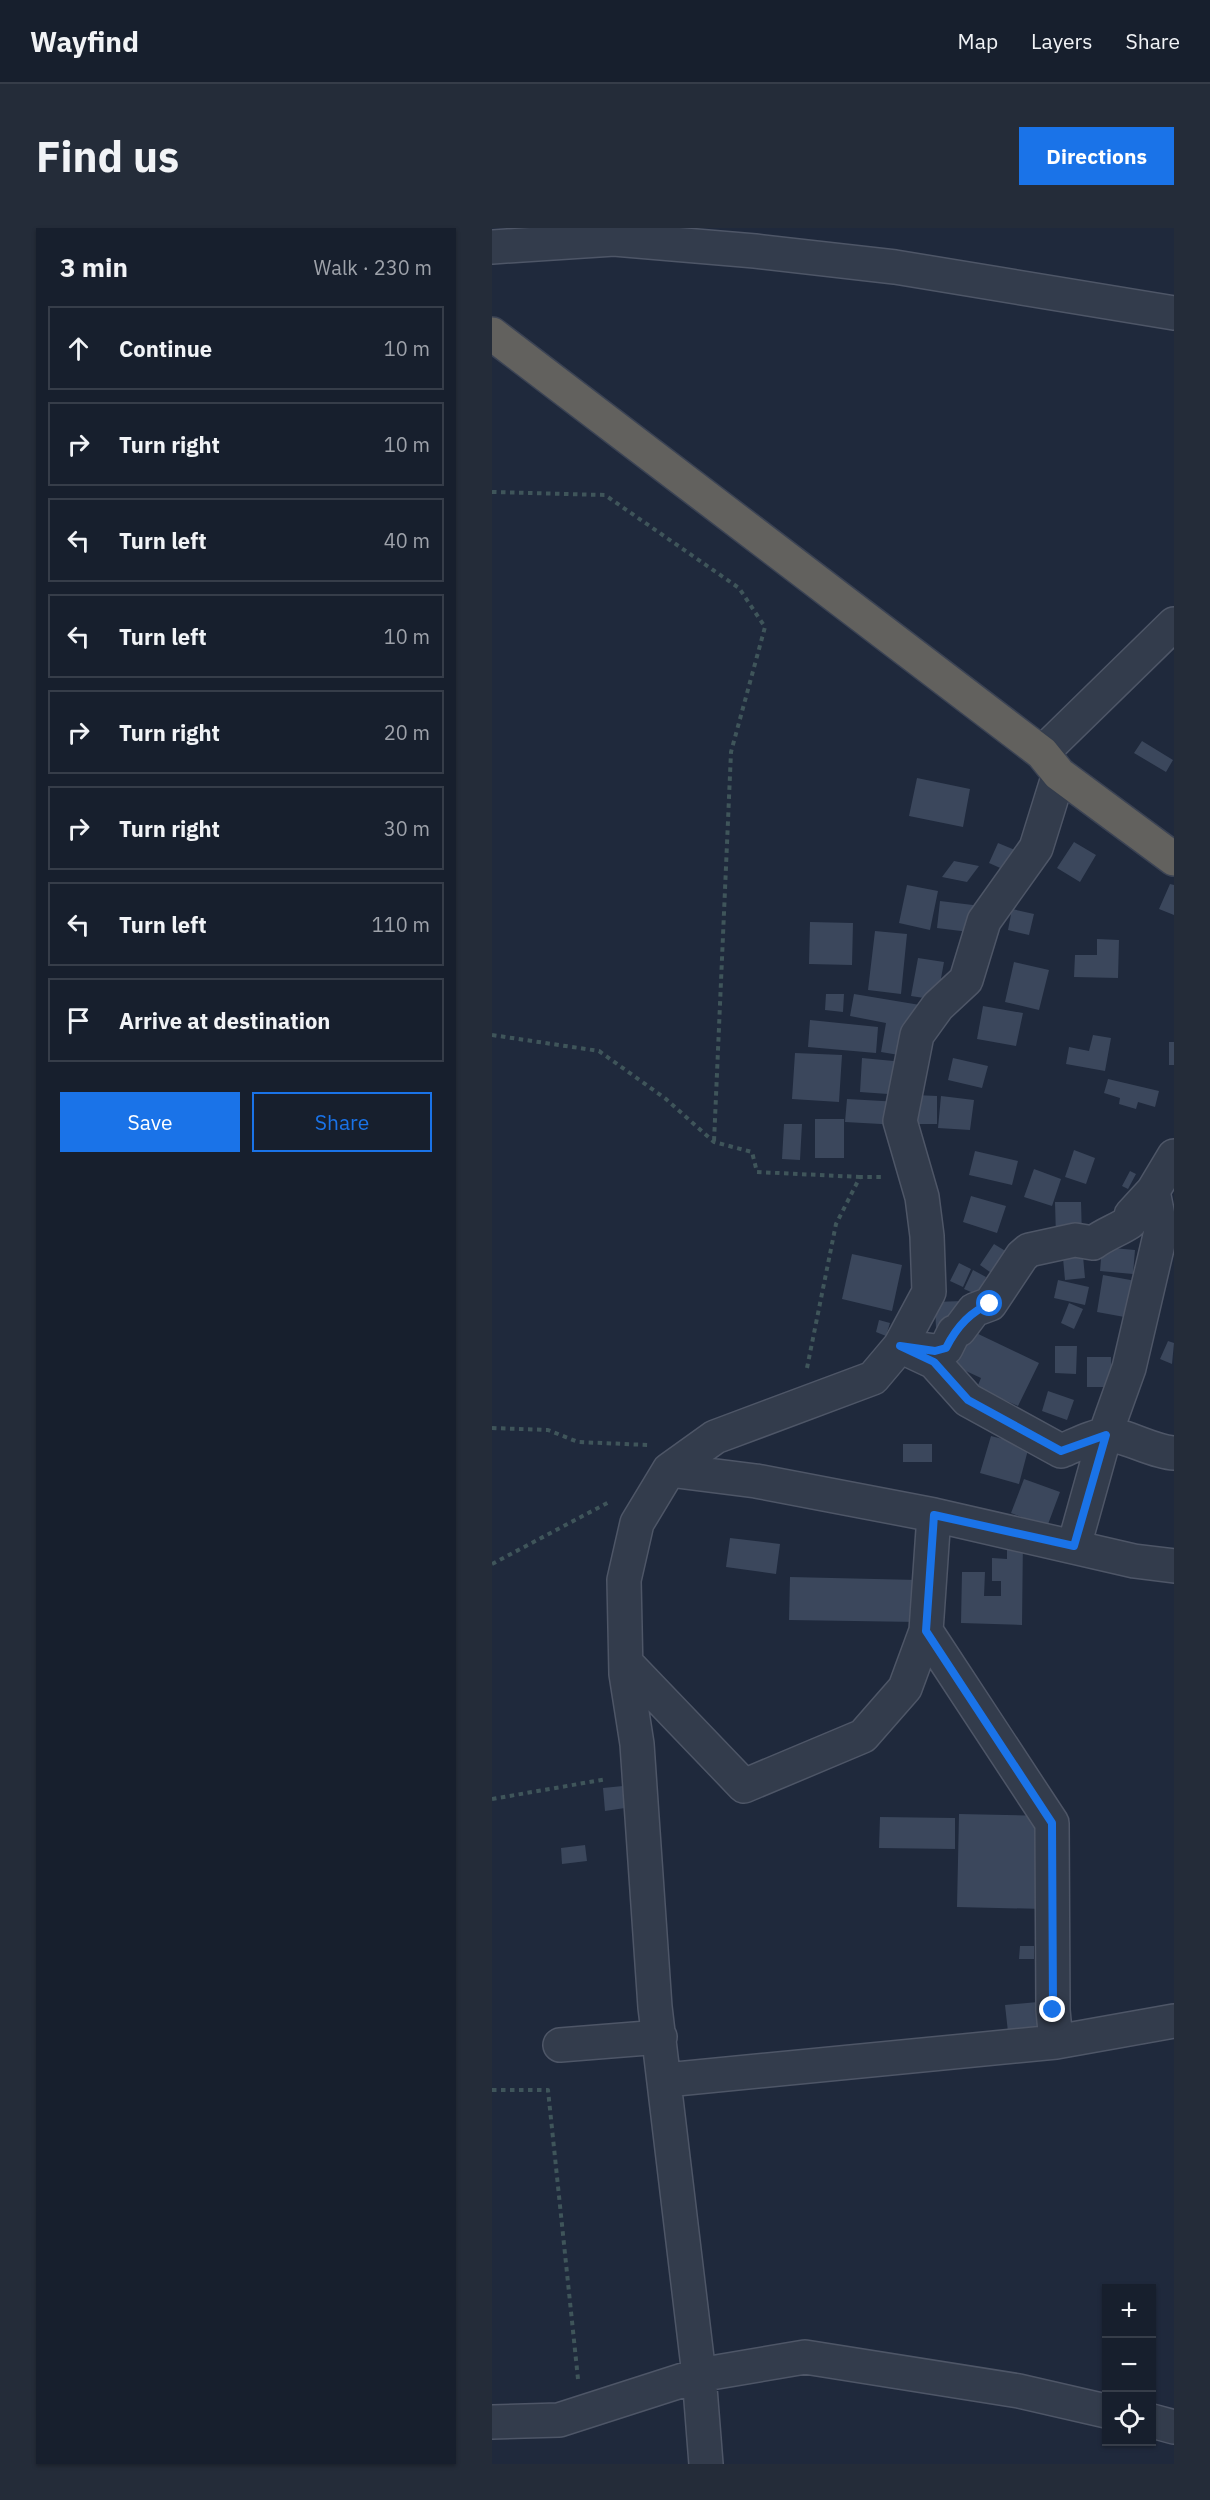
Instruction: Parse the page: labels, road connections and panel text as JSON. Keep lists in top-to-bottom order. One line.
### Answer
{"page":{"header":"Wayfind","nav":["Map","Layers","Share"],"buttons":["Directions",["Save","Share"]],"title":"Find us","heading":["3 min","Walk · 230 m"],"list":[["Continue","10 m"],["Turn right","10 m"],["Turn left","40 m"],["Turn left","10 m"],["Turn right","20 m"],["Turn right","30 m"],["Turn left","110 m"],"Arrive at destination"],"map_buttons":["+","−"]}}
